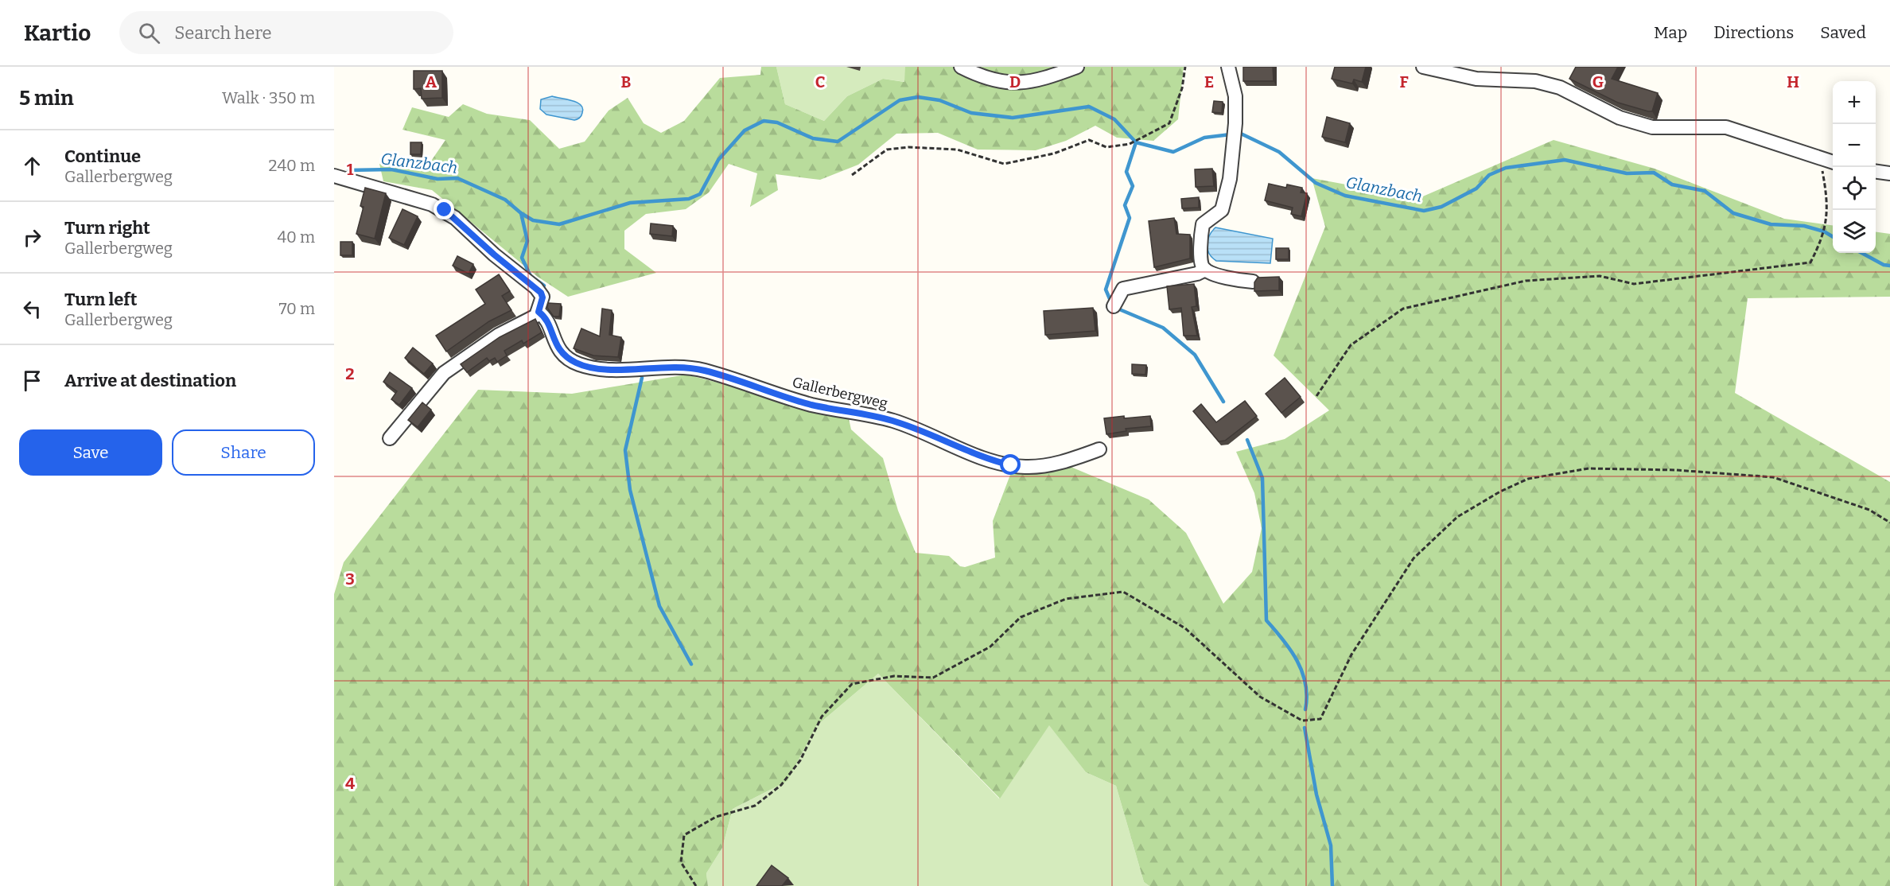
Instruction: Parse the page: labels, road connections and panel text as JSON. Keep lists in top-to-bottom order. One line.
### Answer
{"streets":{"street":["Gallerbergweg"]},"water":["Glanzbach"],"page":{"header":"Kartio","search":"Search here","nav":["Map","Directions","Saved"],"heading":["5 min","Walk · 350 m"],"map_buttons":["+","−"],"list":[["Continue","Gallerbergweg","240 m"],["Turn right","Gallerbergweg","40 m"],["Turn left","Gallerbergweg","70 m"],"Arrive at destination"],"buttons":["Save","Share"]},"grid":{"columns":["A","B","C","D","E","F","G","H"],"rows":["1","2","3","4"]}}
